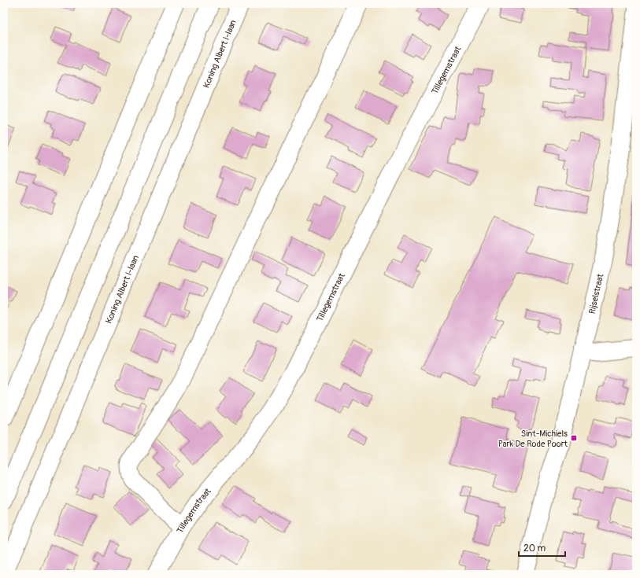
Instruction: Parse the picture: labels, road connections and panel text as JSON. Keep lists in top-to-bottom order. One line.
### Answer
{"streets":{"street":["Koning Albert I-laan","Tillegemstraat","Rijselstraat"]},"places":{"transit":["Sint-Michiels Park De Rode Poort"]},"scale_bar":"20 m"}
